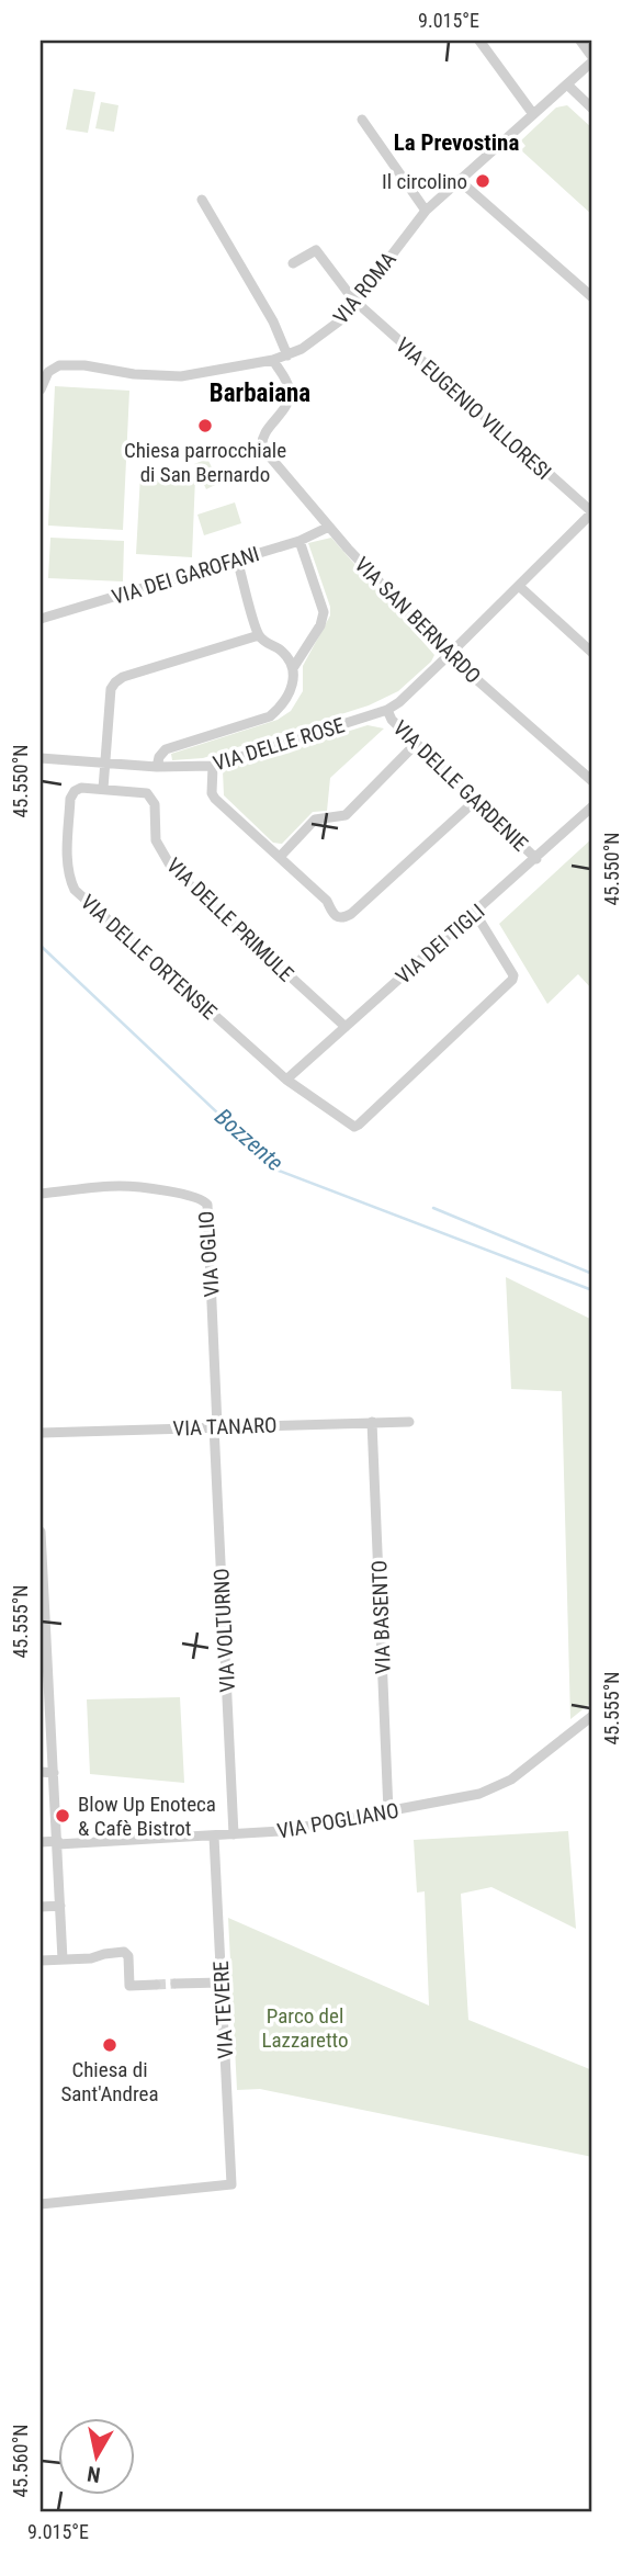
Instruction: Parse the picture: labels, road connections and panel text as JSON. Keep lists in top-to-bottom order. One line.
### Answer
{"streets":{"street":["VIA ROMA","VIA EUGENIO VILLORESI","VIA DEI GAROFANI","VIA SAN BERNARDO","VIA DELLE ROSE","VIA DELLE GARDENIE","VIA DELLE PRIMULE","VIA DEI TIGLI","VIA DELLE ORTENSIE","VIA OGLIO","VIA TANARO","VIA BASENTO","VIA VOLTURNO","VIA POGLIANO","VIA TEVERE"]},"crossings":[["VIA ROMA","VIA EUGENIO VILLORESI"],["VIA ROMA","VIA SAN BERNARDO"],["VIA EUGENIO VILLORESI","VIA DELLE ROSE"],["VIA DEI GAROFANI","VIA SAN BERNARDO"],["VIA SAN BERNARDO","VIA DELLE ROSE"],["VIA DELLE ROSE","VIA DELLE GARDENIE"],["VIA DELLE GARDENIE","VIA DEI TIGLI"],["VIA DELLE PRIMULE","VIA DEI TIGLI"],["VIA DELLE PRIMULE","VIA DELLE ORTENSIE"],["VIA DEI TIGLI","VIA DELLE ORTENSIE"],["VIA OGLIO","VIA TANARO"],["VIA OGLIO","VIA VOLTURNO"],["VIA TANARO","VIA BASENTO"],["VIA TANARO","VIA VOLTURNO"],["VIA BASENTO","VIA POGLIANO"],["VIA VOLTURNO","VIA POGLIANO"],["VIA POGLIANO","VIA TEVERE"]],"districts":["La Prevostina","Barbaiana"],"water":["Bozzente"],"parks":["Parco del Lazzaretto"],"places":["Il circolino","Chiesa parrocchiale di San Bernardo","Blow Up Enoteca & Cafè Bistrot","Chiesa di Sant'Andrea"],"north":"bottom","coordinates":["9.015°E","45.550°N","45.555°N","45.560°N"]}
